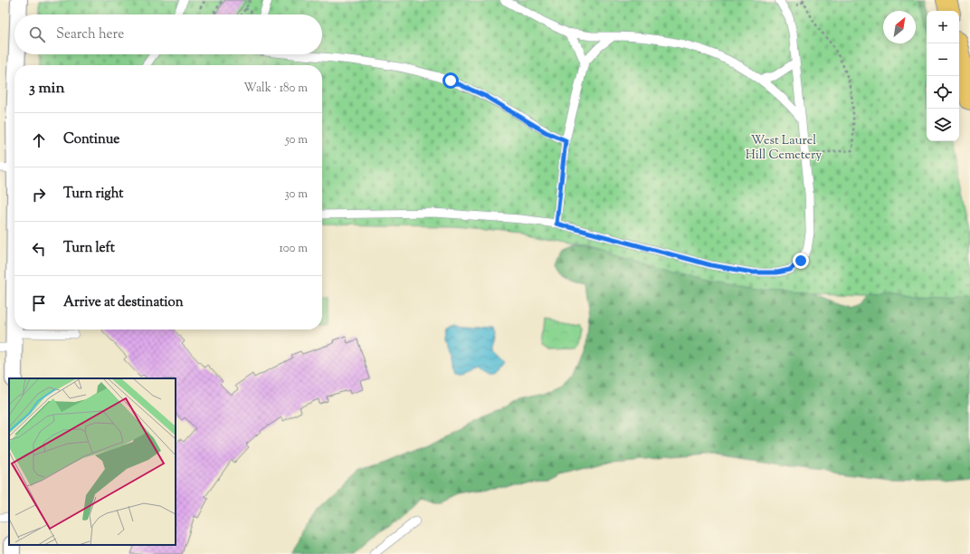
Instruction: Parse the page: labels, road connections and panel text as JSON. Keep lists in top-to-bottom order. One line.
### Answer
{"parks":["West Laurel Hill Cemetery"],"north":"top right","page":{"map_buttons":["+","−"],"search":"Search here","heading":["3 min","Walk · 180 m"],"list":[["Continue","50 m"],["Turn right","30 m"],["Turn left","100 m"],"Arrive at destination"]}}
